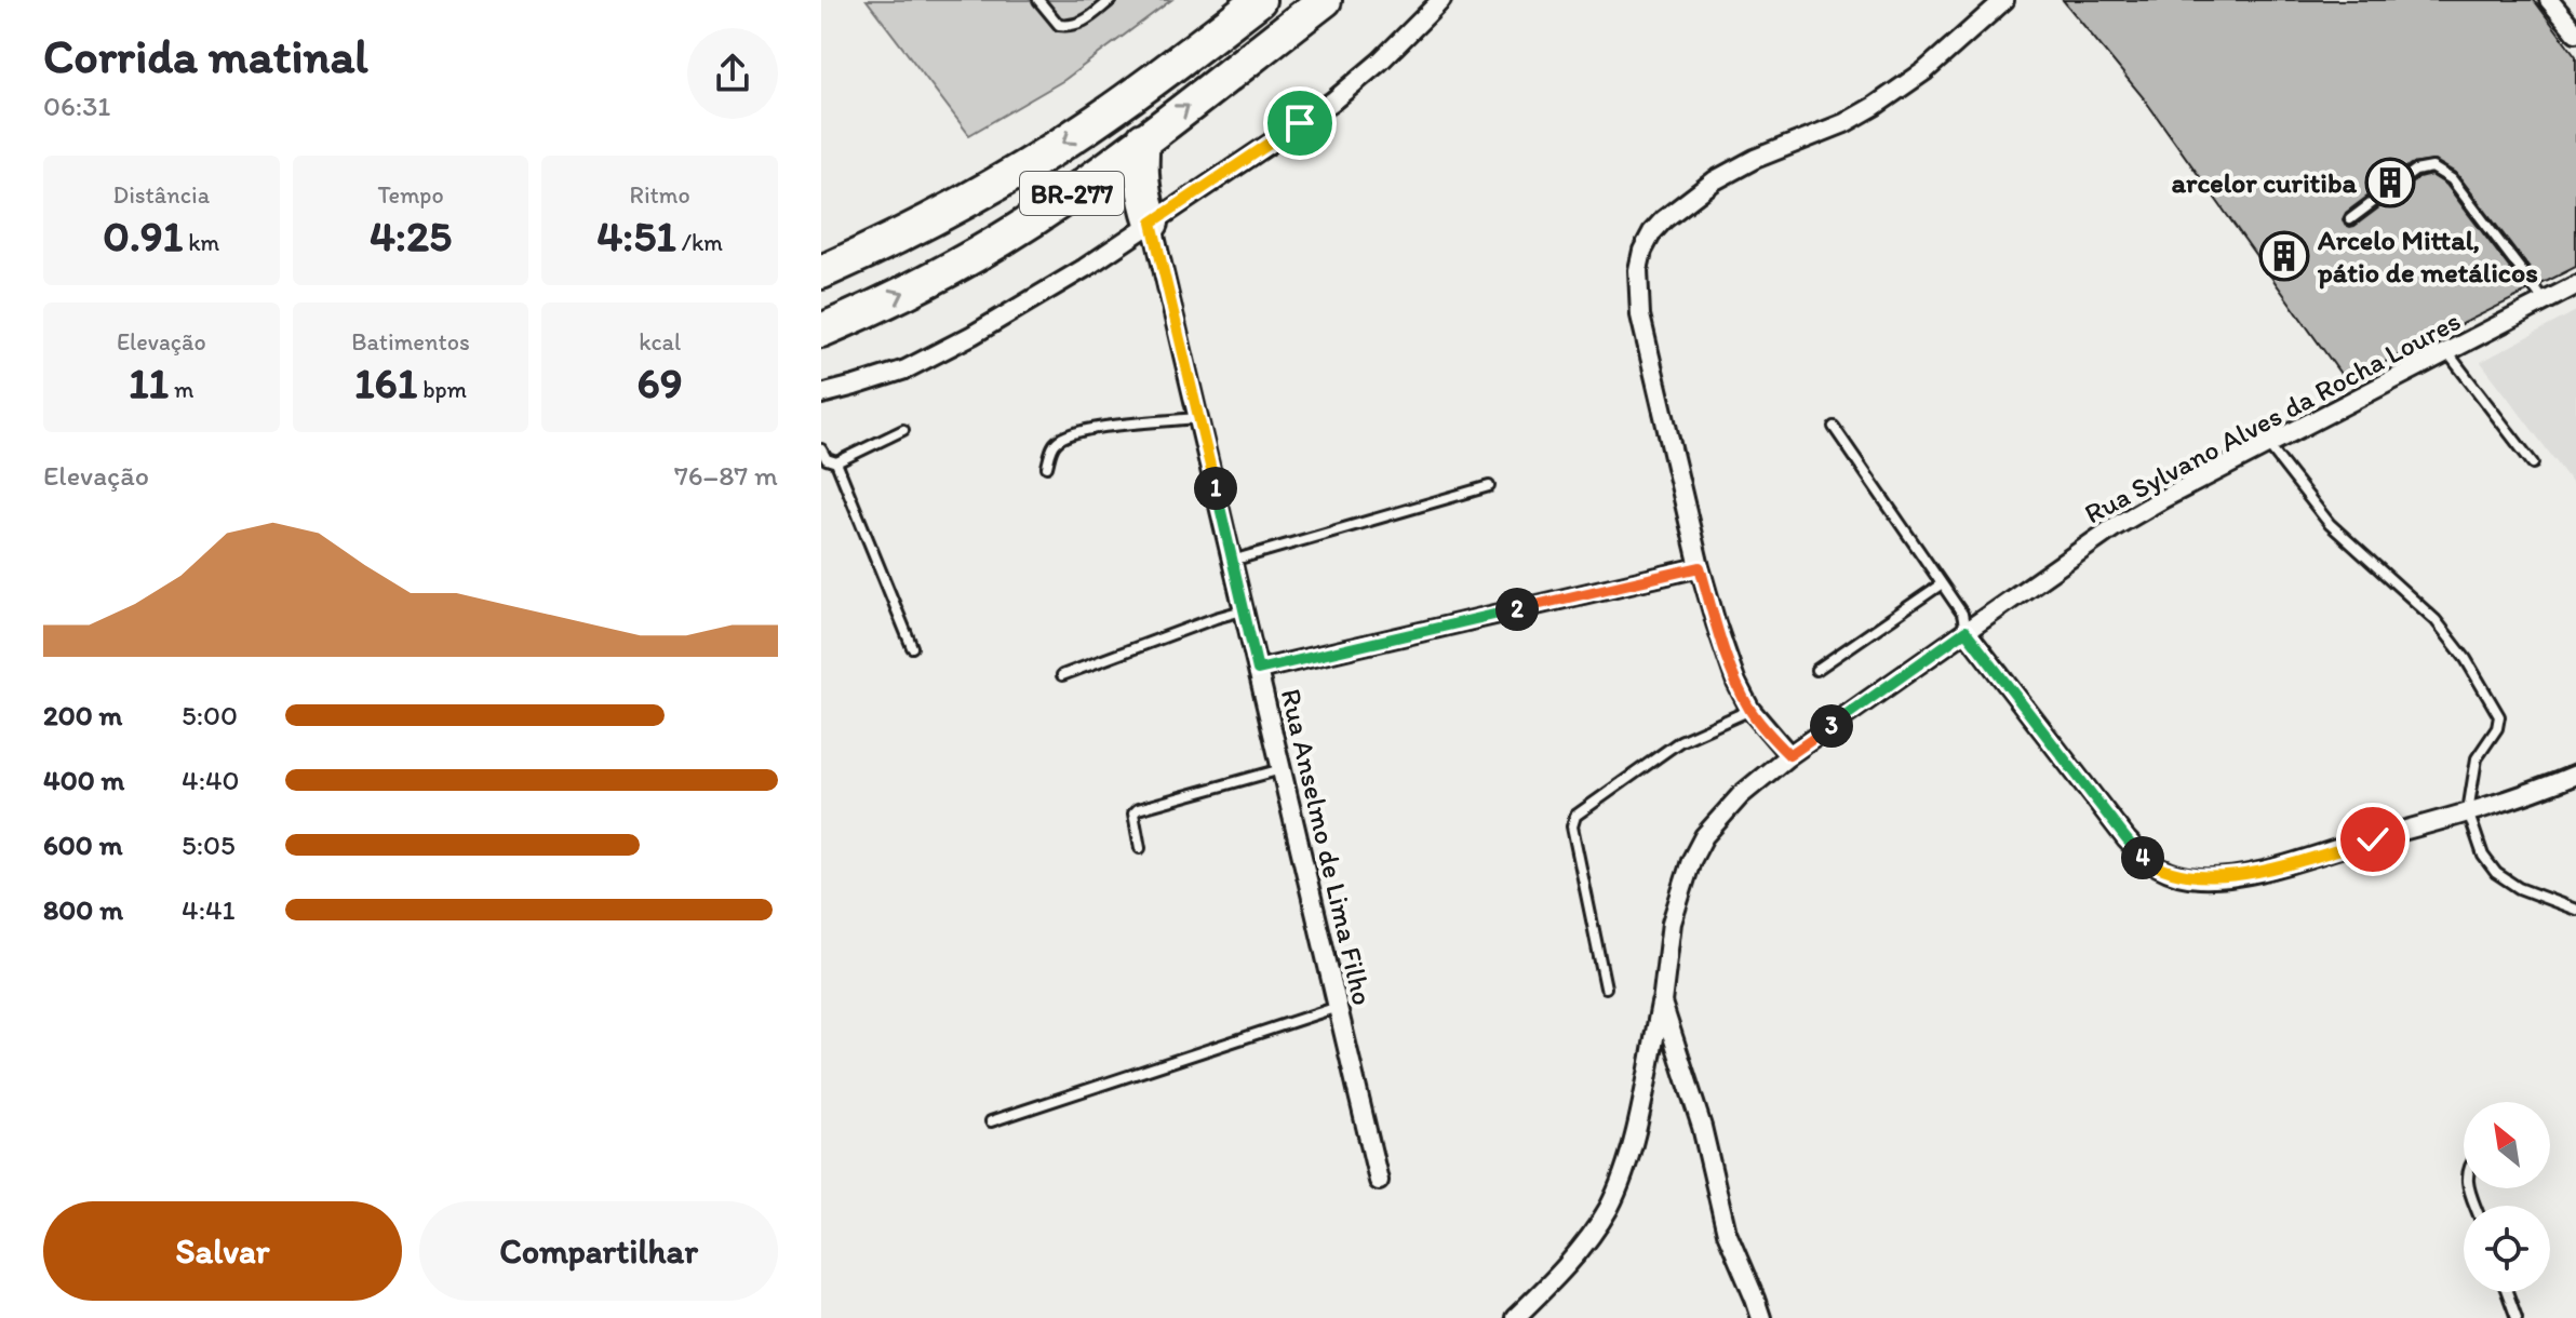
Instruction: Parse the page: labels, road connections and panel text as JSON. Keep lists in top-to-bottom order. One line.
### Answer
{"streets":{"highway":["BR-277"],"street":["Rua Sylvano Alves da Rocha Loures","Rua Anselmo de Lima Filho"]},"places":{"building":["arcelor curitiba","Arcelo Mittal, pátio de metálicos"]},"north":"top left","page":{"heading":["Corrida matinal","06:31"],"stats":[["Distância","0.91 km"],["Tempo","4:25"],["Ritmo","4:51 /km"],["Elevação","11 m"],["Batimentos","161 bpm"],["kcal","69"]],"chart":["Elevação","76–87 m"],"pins":["1","2","3","4"],"list":[{"name":"200 m","note":"5:00"},{"name":"400 m","note":"4:40"},{"name":"600 m","note":"5:05"},{"name":"800 m","note":"4:41"}],"buttons":["Salvar","Compartilhar"]}}
